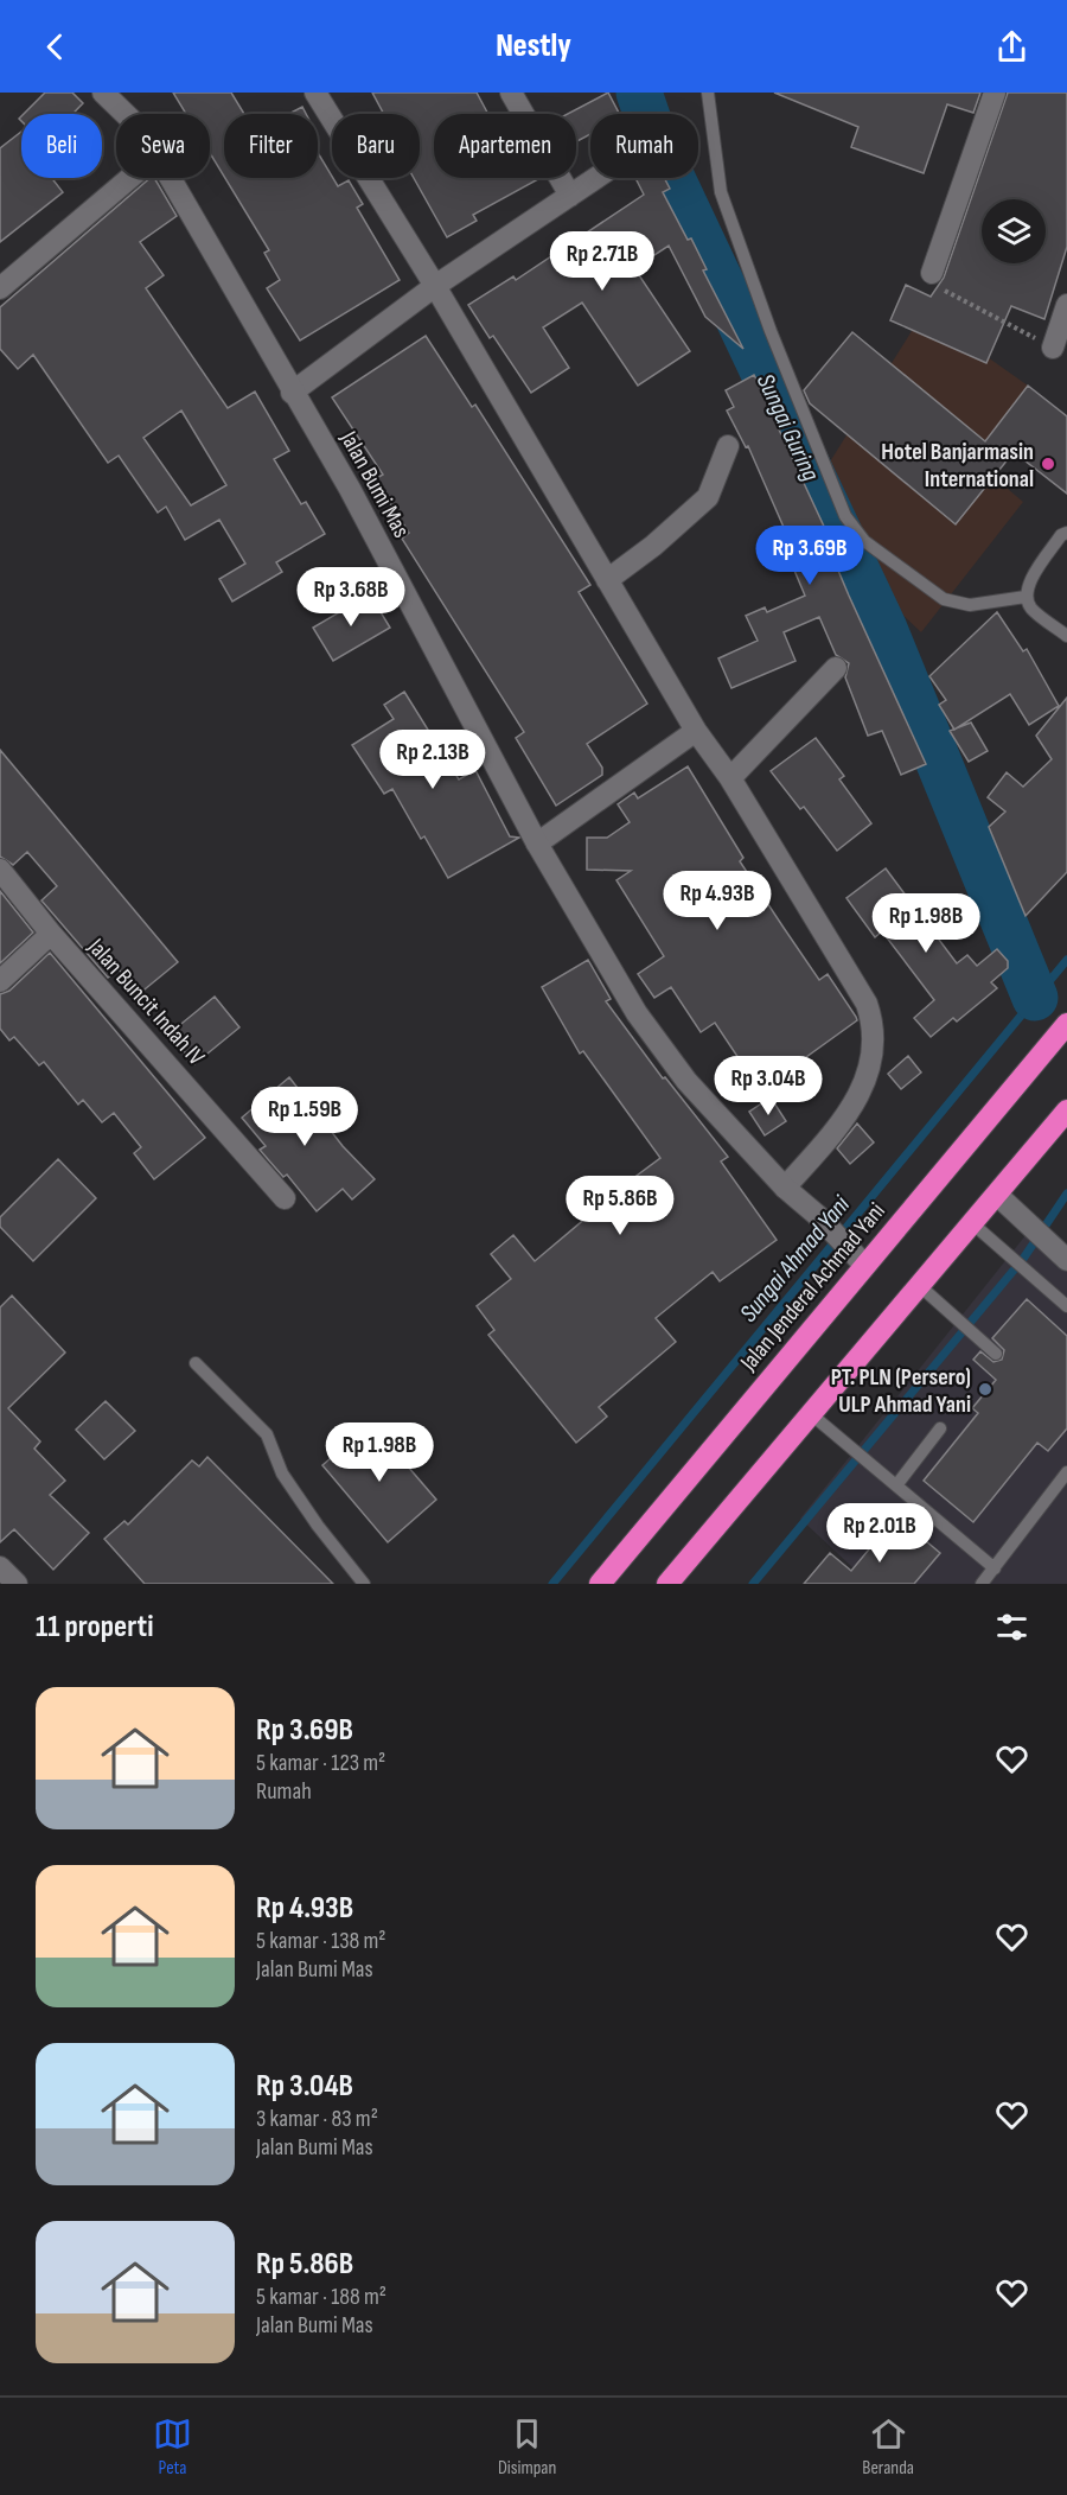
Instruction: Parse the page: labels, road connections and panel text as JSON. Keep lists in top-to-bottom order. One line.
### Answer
{"streets":{"highway":["Jalan Jenderal Achmad Yani"],"street":["Jalan Bumi Mas","Jalan Buncit Indah IV"]},"crossings":[["Jalan Bumi Mas","Jalan Jenderal Achmad Yani"]],"water":["Sungai Guring","Sungai Ahmad Yani"],"places":["Hotel Banjarmasin International","PT. PLN (Persero) ULP Ahmad Yani"],"page":{"header":"Nestly","chip":["Beli","Sewa","Filter","Baru","Apartemen","Rumah"],"price":["Rp 2.71B","Rp 3.69B","Rp 3.68B","Rp 2.13B","Rp 4.93B","Rp 1.98B","Rp 3.04B","Rp 1.59B","Rp 5.86B","Rp 1.98B","Rp 2.01B"],"heading":"11 properti","list":[{"name":"Rp 3.69B","note":"5 kamar · 123 m² · Rumah"},{"name":"Rp 4.93B","note":"5 kamar · 138 m² · Jalan Bumi Mas"},{"name":"Rp 3.04B","note":"3 kamar · 83 m² · Jalan Bumi Mas"},{"name":"Rp 5.86B","note":"5 kamar · 188 m² · Jalan Bumi Mas"}],"tabs":["Peta","Disimpan","Beranda"]}}
